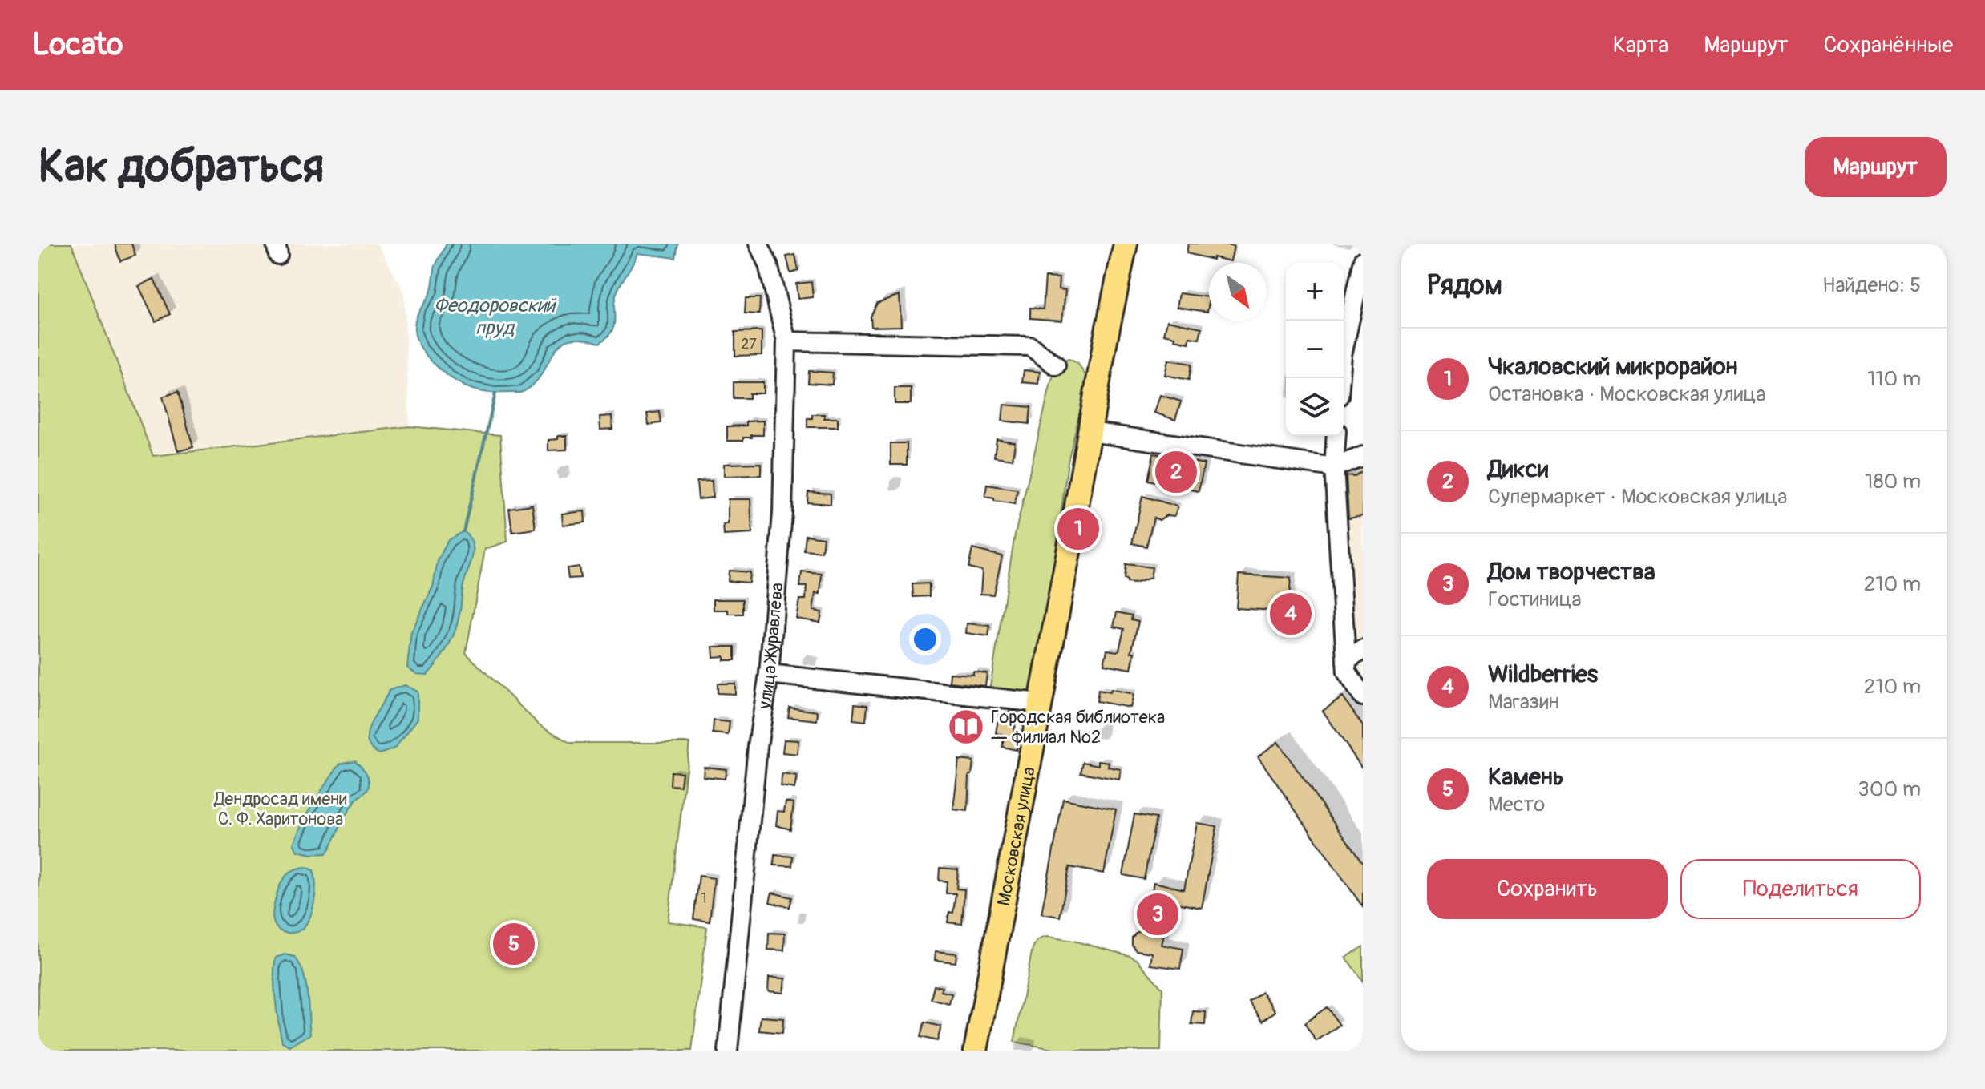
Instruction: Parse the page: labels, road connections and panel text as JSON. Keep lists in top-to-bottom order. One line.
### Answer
{"streets":{"main road":["Московская улица"],"street":["улица Журавлёва"]},"water":["Феодоровский пруд"],"parks":["Дендросад имени С. Ф. Харитонова"],"places":{"library":["Городская библиотека — филиал №2"]},"house_numbers":["27","1"],"north":"bottom right","page":{"header":"Locato","nav":["Карта","Маршрут","Сохранённые"],"buttons":["Маршрут",["Сохранить","Поделиться"]],"title":"Как добраться","heading":["Рядом","Найдено: 5"],"map_buttons":["+","−"],"list":[{"mark":"1","name":"Чкаловский микрорайон","note":"Остановка · Московская улица","value":"110 m"},{"mark":"2","name":"Дикси","note":"Супермаркет · Московская улица","value":"180 m"},{"mark":"3","name":"Дом творчества","note":"Гостиница","value":"210 m"},{"mark":"4","name":"Wildberries","note":"Магазин","value":"210 m"},{"mark":"5","name":"Камень","note":"Место","value":"300 m"}],"pins":["2","1","4","3","5"]}}
